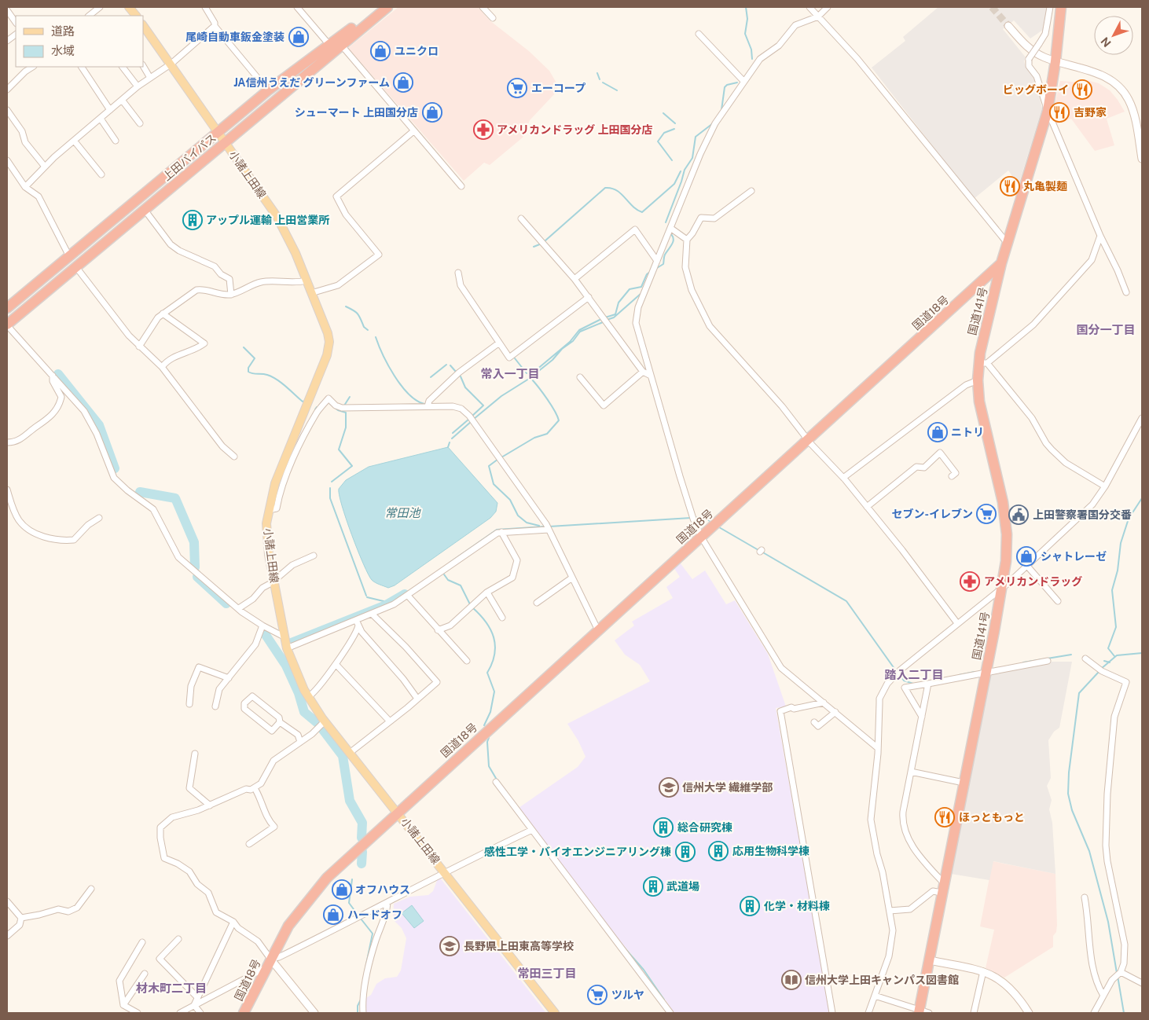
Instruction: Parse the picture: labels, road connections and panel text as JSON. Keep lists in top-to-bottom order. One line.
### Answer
{"streets":{"highway":["上田バイパス","国道141号","国道18号"],"main road":["小諸上田線"]},"crossings":[["上田バイパス","小諸上田線"],["小諸上田線","国道18号"],["国道141号","国道18号"]],"districts":["国分一丁目","常入一丁目","踏入二丁目","常田三丁目","材木町二丁目"],"water":["常田池"],"places":{"shop":["尾崎自動車鈑金塗装","ユニクロ","JA信州うえだ グリーンファーム","シューマート 上田国分店","ニトリ","シャトレーゼ","オフハウス","ハードオフ"],"supermarket":["エーコープ","セブン-イレブン","ツルヤ"],"restaurant":["ビッグボーイ","吉野家","丸亀製麺","ほっともっと"],"pharmacy":["アメリカンドラッグ 上田国分店","アメリカンドラッグ"],"building":["アップル運輸 上田営業所","総合研究棟","応用生物科学棟","感性工学・バイオエンジニアリング棟","武道場","化学・材料棟"],"public building":["上田警察署国分交番"],"school or university":["信州大学 繊維学部","長野県上田東高等学校"],"library":["信州大学上田キャンパス図書館"]},"legend":["道路","水域"],"north":"bottom left"}
